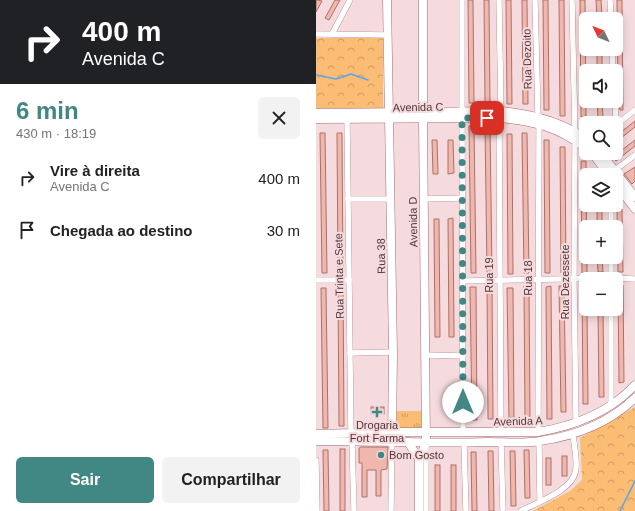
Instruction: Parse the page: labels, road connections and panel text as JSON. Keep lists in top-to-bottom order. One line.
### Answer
{"streets":{"street":["Rua Dezoito","Avenida C","Avenida D","Rua 38","Rua 19","Rua Trinta e Sete","Rua 18","Rua Dezessete","Avenida A"]},"crossings":[["Rua Dezoito","Avenida C"],["Rua Dezoito","Rua 18"],["Avenida C","Avenida D"],["Avenida C","Rua 38"],["Avenida C","Rua 19"],["Avenida C","Rua Trinta e Sete"],["Avenida C","Rua 18"],["Avenida C","Rua Dezessete"],["Avenida D","Avenida A"],["Rua 38","Avenida A"],["Rua 19","Avenida A"],["Rua Trinta e Sete","Avenida A"],["Rua 18","Avenida A"],["Rua Dezessete","Avenida A"]],"places":{"health":["Drogaria Fort Farma"],"other":["Bom Gosto"]},"north":"top left","page":{"turn":["400 m","Avenida C"],"map_buttons":["+","−"],"heading":["6 min","430 m · 18:19"],"list":[{"name":"Vire à direita","note":"Avenida C","value":"400 m"},{"name":"Chegada ao destino","value":"30 m"}],"buttons":["Sair","Compartilhar"]}}
